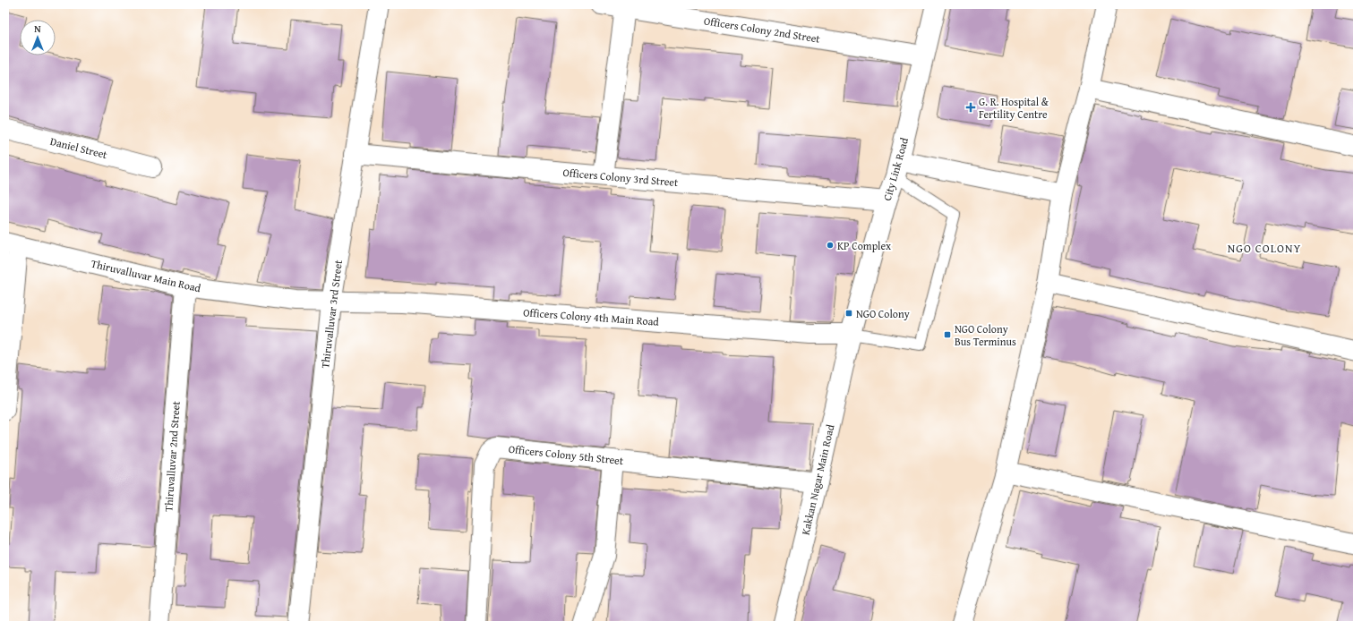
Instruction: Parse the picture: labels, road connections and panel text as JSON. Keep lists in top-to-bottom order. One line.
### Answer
{"streets":{"street":["Officers Colony 2nd Street","Daniel Street","City Link Road","Officers Colony 3rd Street","Thiruvalluvar Main Road","Thiruvalluvar 3rd Street","Officers Colony 4th Main Road","Officers Colony 5th Street","Thiruvalluvar 2nd Street","Kakkan Nagar Main Road"]},"crossings":[["Officers Colony 2nd Street","City Link Road"],["City Link Road","Officers Colony 3rd Street"],["City Link Road","Officers Colony 4th Main Road"],["City Link Road","Kakkan Nagar Main Road"],["Officers Colony 3rd Street","Thiruvalluvar 3rd Street"],["Thiruvalluvar Main Road","Thiruvalluvar 3rd Street"],["Thiruvalluvar Main Road","Officers Colony 4th Main Road"],["Thiruvalluvar Main Road","Thiruvalluvar 2nd Street"],["Thiruvalluvar 3rd Street","Officers Colony 4th Main Road"],["Officers Colony 4th Main Road","Kakkan Nagar Main Road"],["Officers Colony 5th Street","Kakkan Nagar Main Road"]],"districts":["NGO COLONY"],"places":{"health":["G. R. Hospital & Fertility Centre"],"other":["KP Complex"],"transit":["NGO Colony","NGO Colony Bus Terminus"]},"north":"top"}
